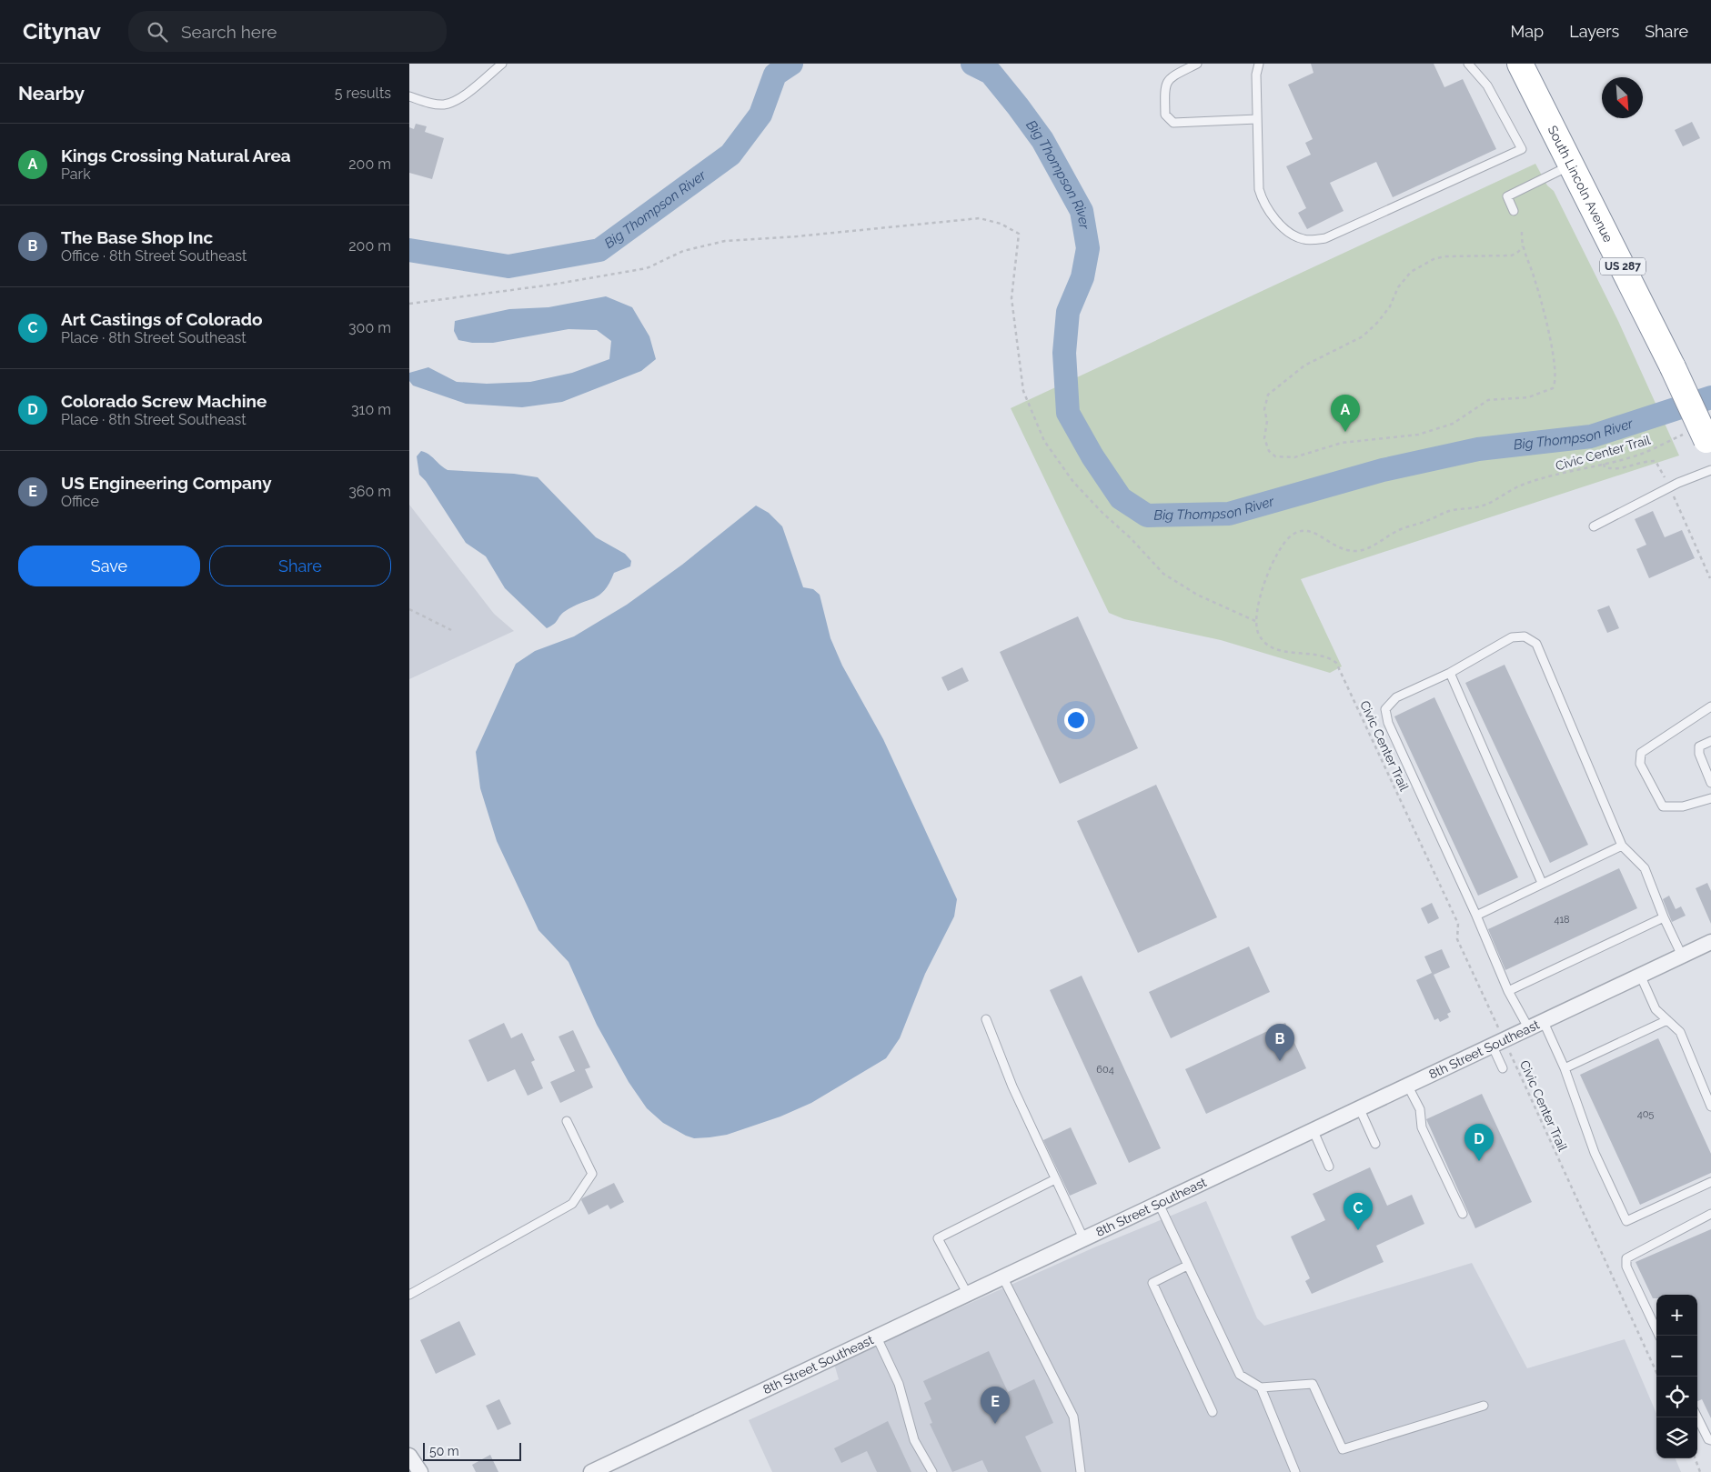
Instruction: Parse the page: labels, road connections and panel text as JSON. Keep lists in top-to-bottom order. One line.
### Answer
{"streets":{"highway":["South Lincoln Avenue","US 287"],"street":["8th Street Southeast"],"path":["Civic Center Trail"]},"crossings":[["Civic Center Trail","8th Street Southeast"]],"water":["Big Thompson River"],"house_numbers":["418","604","405"],"scale_bar":"50 m","north":"bottom right","page":{"header":"Citynav","search":"Search here","nav":["Map","Layers","Share"],"heading":["Nearby","5 results"],"list":[{"mark":"A","name":"Kings Crossing Natural Area","note":"Park","value":"200 m"},{"mark":"B","name":"The Base Shop Inc","note":"Office · 8th Street Southeast","value":"200 m"},{"mark":"C","name":"Art Castings of Colorado","note":"Place · 8th Street Southeast","value":"300 m"},{"mark":"D","name":"Colorado Screw Machine","note":"Place · 8th Street Southeast","value":"310 m"},{"mark":"E","name":"US Engineering Company","note":"Office","value":"360 m"}],"pins":["A","B","D","C","E"],"buttons":["Save","Share"],"map_buttons":["+","−"],"scale":"50 m"}}
